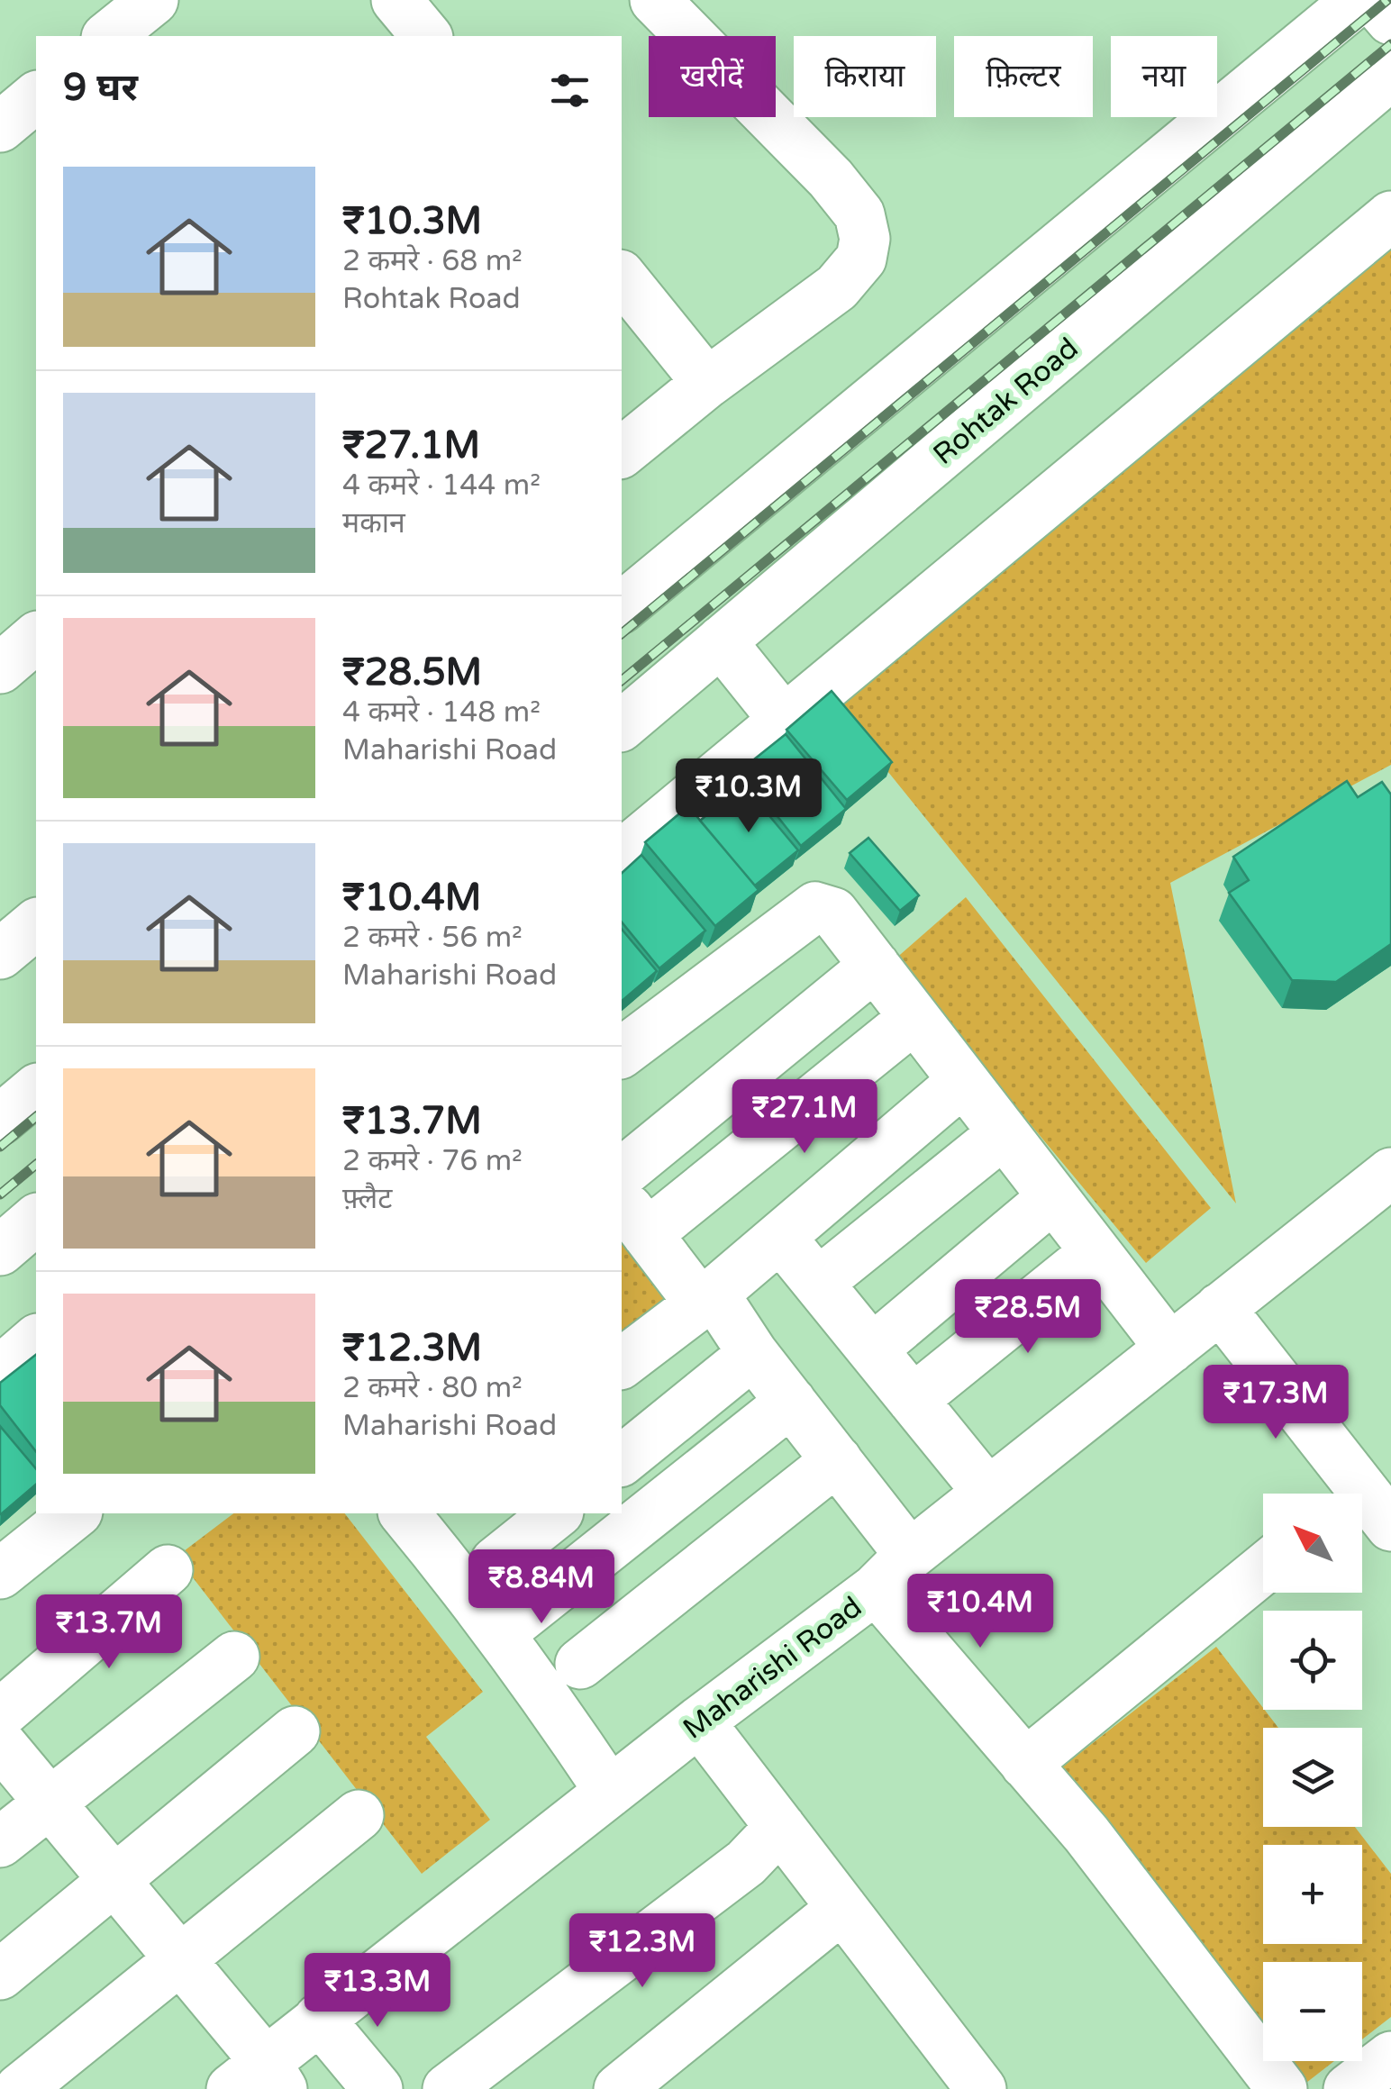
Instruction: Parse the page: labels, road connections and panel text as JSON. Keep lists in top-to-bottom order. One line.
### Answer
{"streets":{"street":["Rohtak Road","Maharishi Road"]},"north":"top left","page":{"chip":["खरीदें","किराया","फ़िल्टर","नया"],"heading":"9 घर","list":[{"name":"₹10.3M","note":"2 कमरे · 68 m² · Rohtak Road"},{"name":"₹27.1M","note":"4 कमरे · 144 m² · मकान"},{"name":"₹28.5M","note":"4 कमरे · 148 m² · Maharishi Road"},{"name":"₹10.4M","note":"2 कमरे · 56 m² · Maharishi Road"},{"name":"₹13.7M","note":"2 कमरे · 76 m² · फ़्लैट"},{"name":"₹12.3M","note":"2 कमरे · 80 m² · Maharishi Road"}],"price":["₹10.3M","₹27.1M","₹28.5M","₹17.3M","₹8.84M","₹10.4M","₹13.7M","₹12.3M","₹13.3M"],"map_buttons":["+","−"]}}
